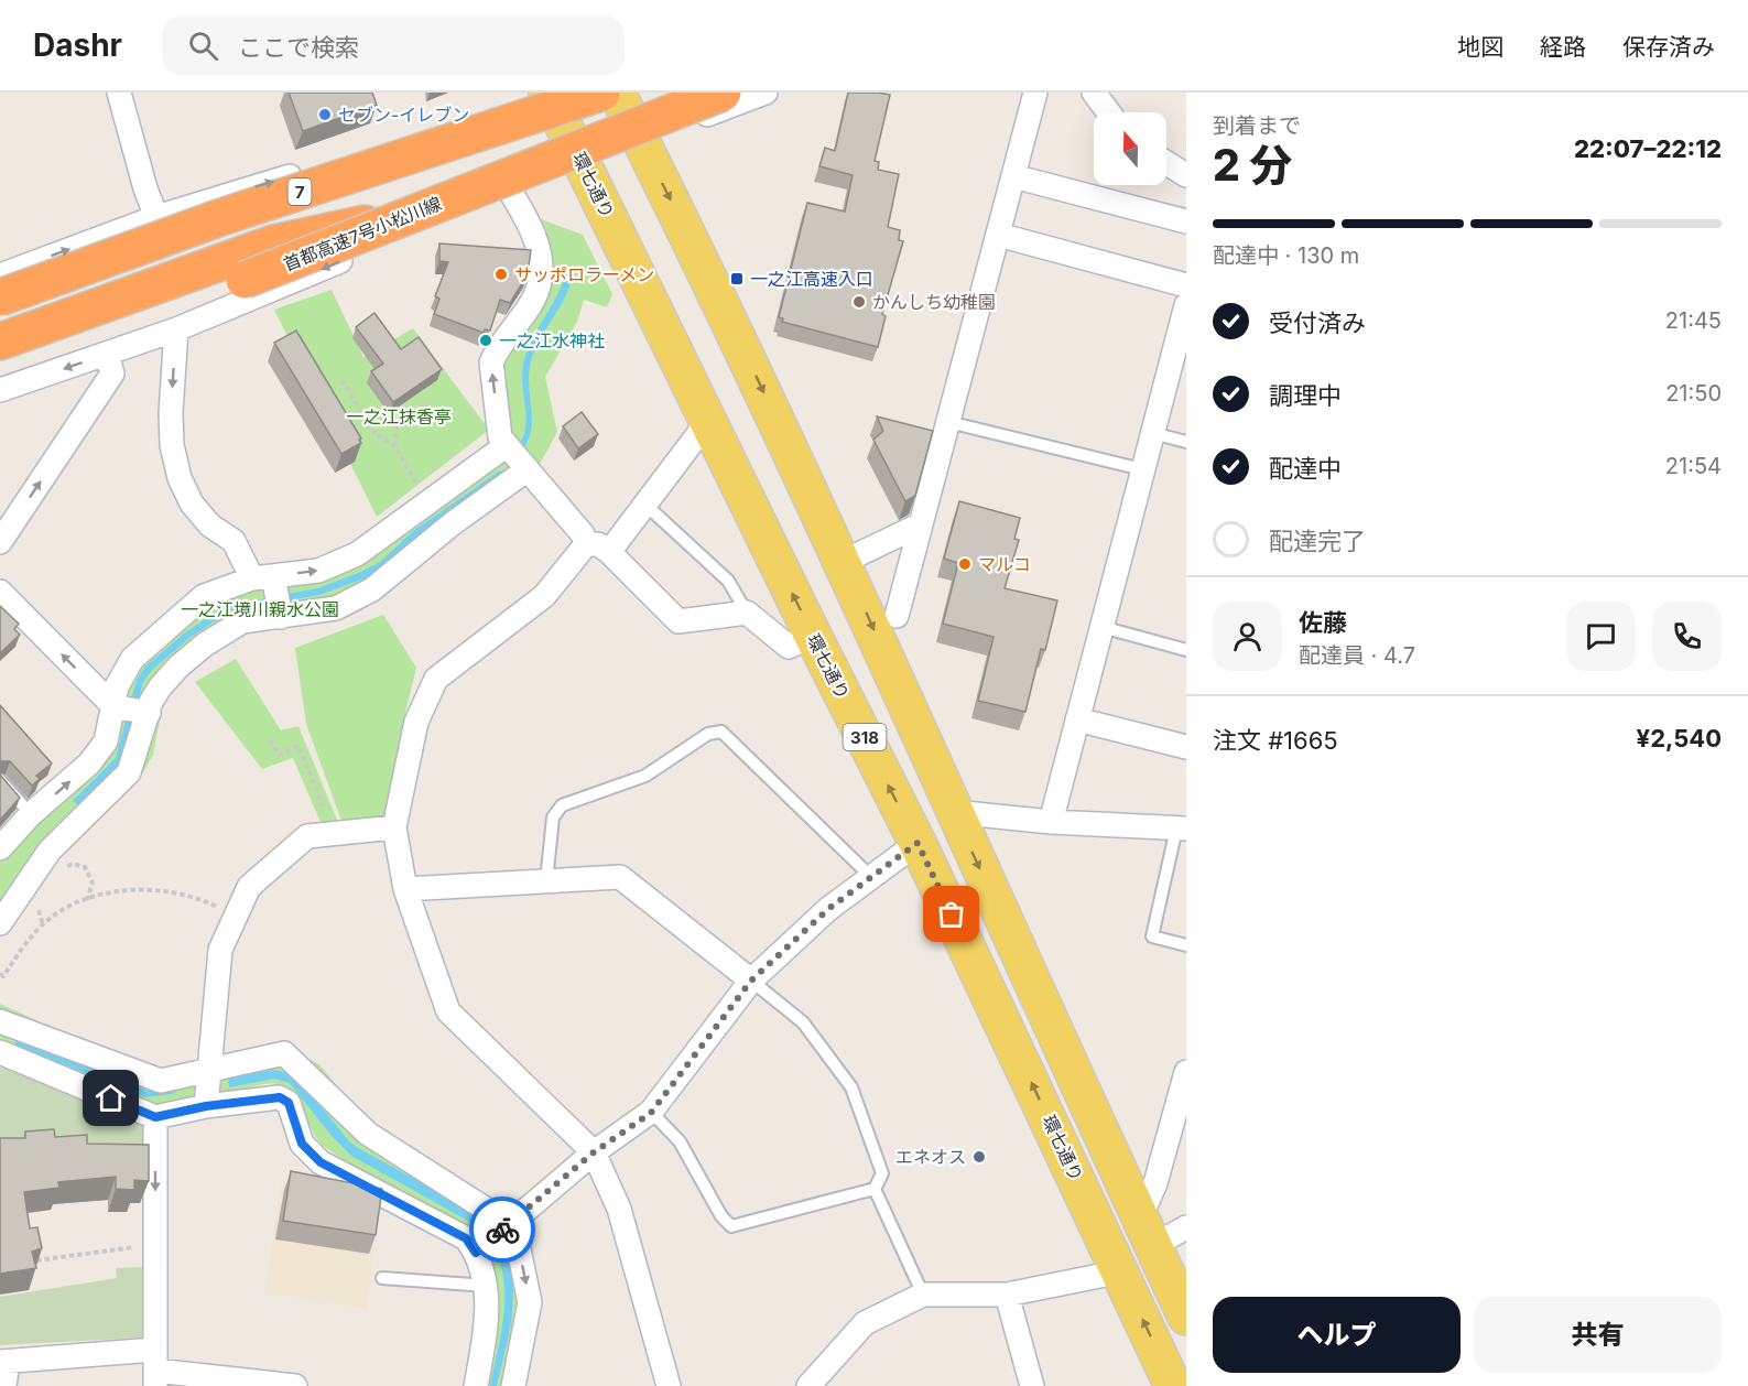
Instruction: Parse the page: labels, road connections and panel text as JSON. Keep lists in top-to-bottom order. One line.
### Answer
{"streets":{"highway":["7","首都高速7号小松川線"],"main road":["環七通り","318"]},"parks":["一之江抹香亭","一之江境川親水公園"],"places":{"other":["セブン-イレブン","サッポロラーメン","かんしち幼稚園","一之江水神社","マルコ","エネオス"],"transit":["一之江高速入口"]},"north":"top","page":{"header":"Dashr","search":"ここで検索","nav":["地図","経路","保存済み"],"heading":["2 分","到着まで","22:07–22:12"],"panel":["佐藤","配達員 · 4.7","注文 #1665","¥2,540"],"bar":"配達中 · 130 m","list":[["受付済み","21:45"],["調理中","21:50"],["配達中","21:54"],"配達完了"],"buttons":["ヘルプ","共有"]}}
